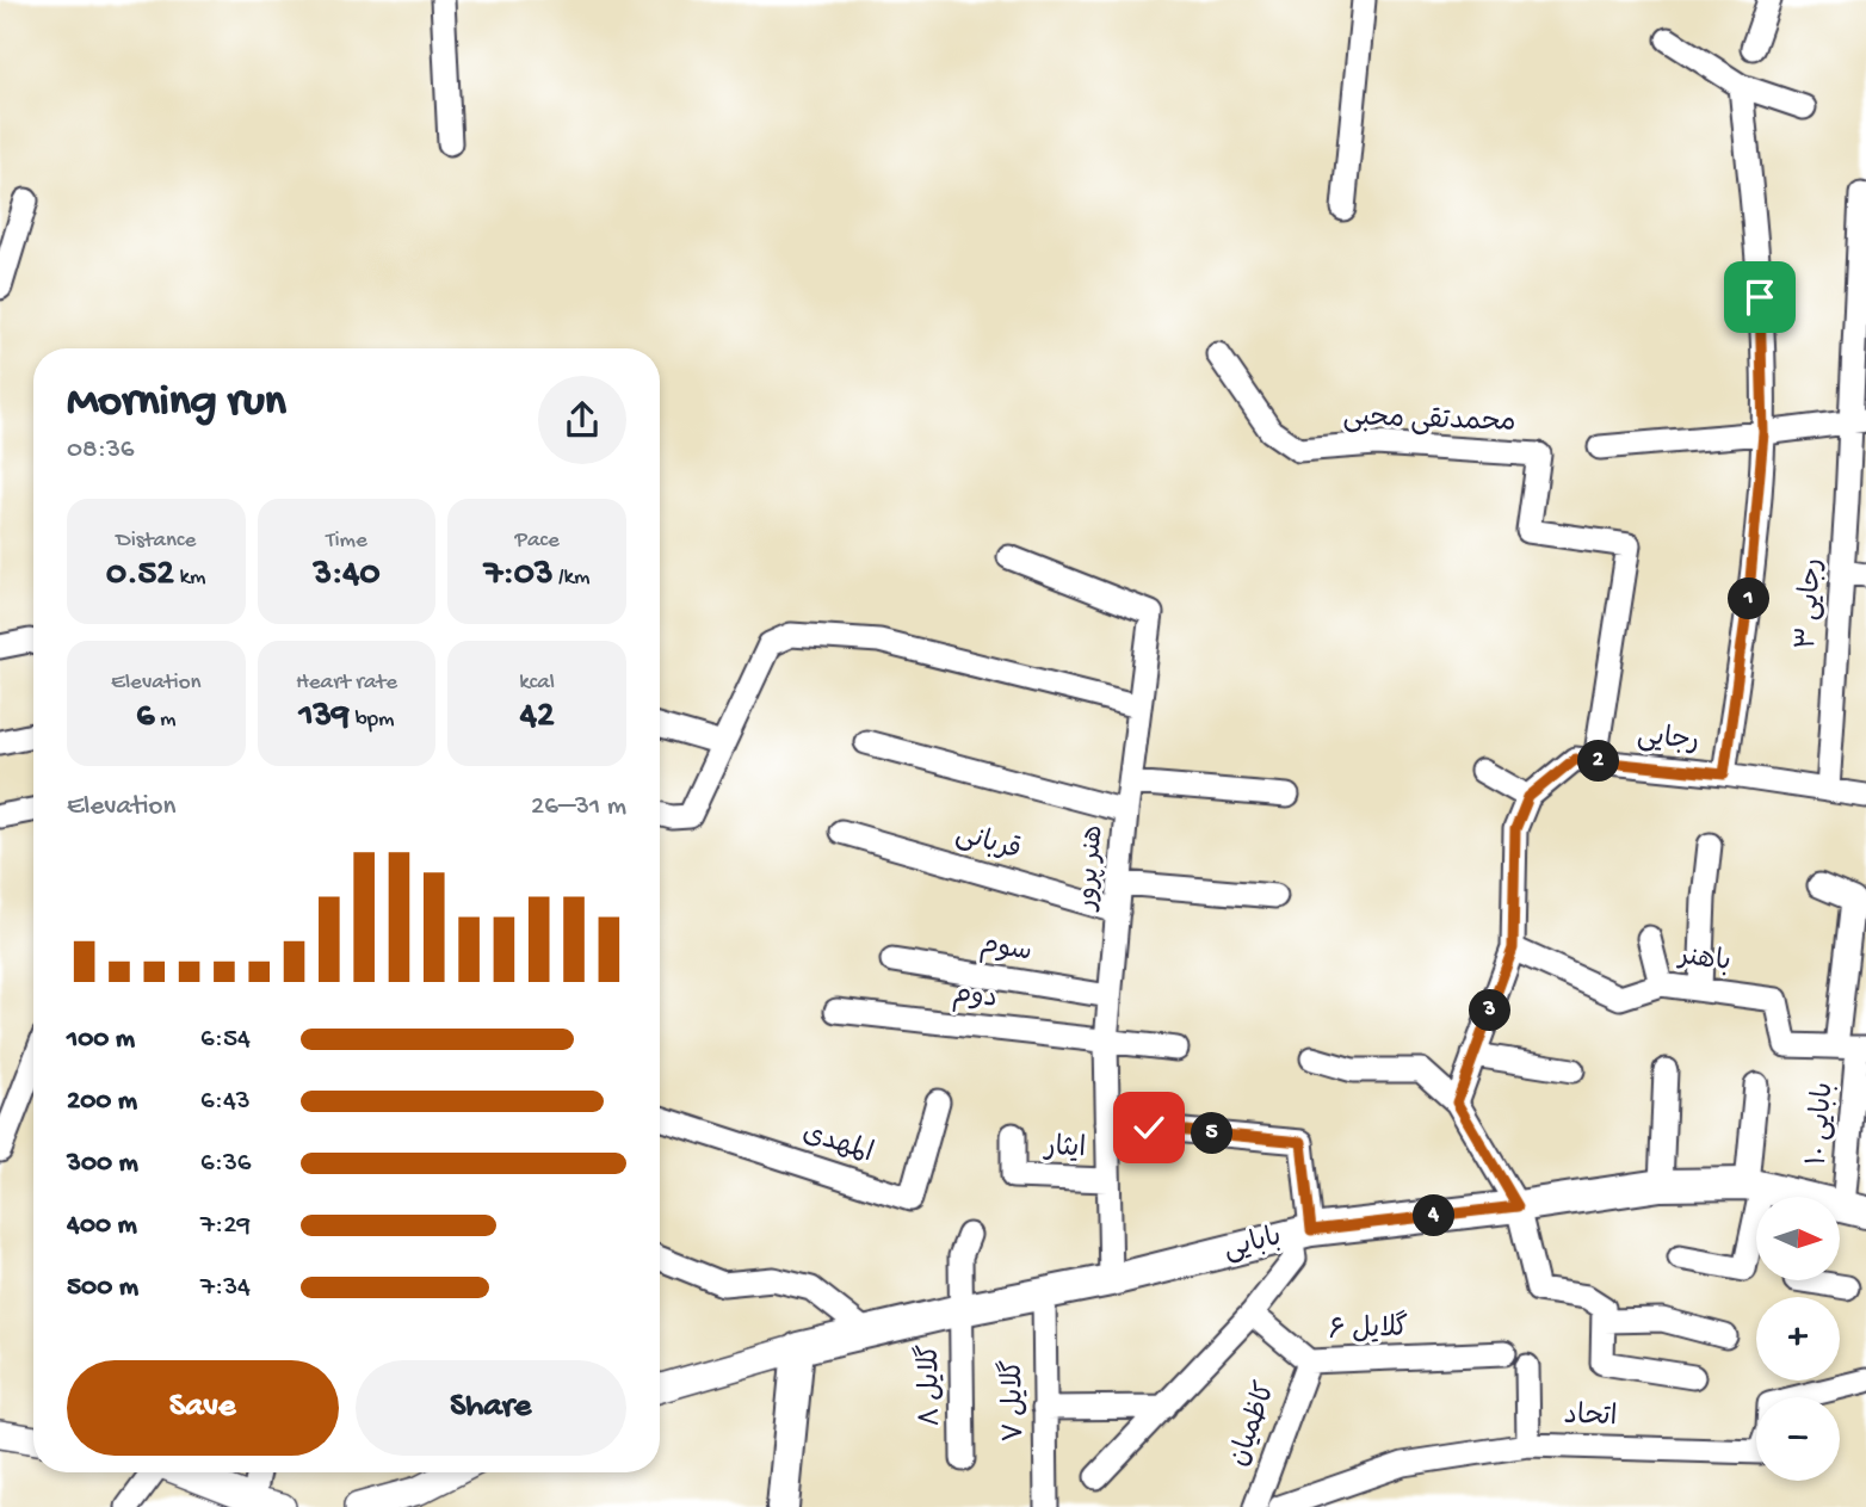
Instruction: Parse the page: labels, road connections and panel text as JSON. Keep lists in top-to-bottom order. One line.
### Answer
{"streets":{"main road":["بابایی"],"street":["محمدتقی محبی","رجایی ۳","رجایی","قربانی","هنر پرور","سوم","باهنر","دوم","بابایی ۱۰","المهدی","ایثار","گلایل ۶","گلایل ۸","گلایل ۷","اتحاد","کاظمیان"]},"crossings":[["محمدتقی محبی","رجایی"],["رجایی ۳","رجایی"],["قربانی","هنر پرور"],["هنر پرور","سوم"],["هنر پرور","دوم"],["هنر پرور","ایثار"],["هنر پرور","بابایی"],["باهنر","بابایی ۱۰"],["بابایی","گلایل ۸"],["بابایی","گلایل ۷"],["گلایل ۶","کاظمیان"]],"north":"right","page":{"heading":["Morning run","08:36"],"stats":[["Distance","0.52 km"],["Time","3:40"],["Pace","7:03 /km"],["Elevation","6 m"],["Heart rate","139 bpm"],["kcal","42"]],"pins":["1","2","3","5","4"],"chart":["Elevation","26–31 m"],"list":[{"name":"100 m","note":"6:54"},{"name":"200 m","note":"6:43"},{"name":"300 m","note":"6:36"},{"name":"400 m","note":"7:29"},{"name":"500 m","note":"7:34"}],"map_buttons":["+","−"],"buttons":["Save","Share"]}}
